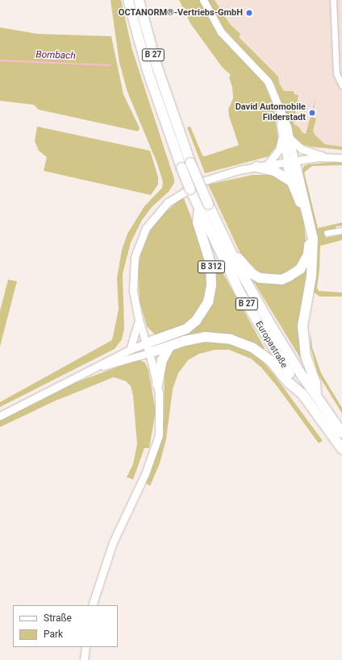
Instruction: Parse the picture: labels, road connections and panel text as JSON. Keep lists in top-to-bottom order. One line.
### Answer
{"streets":{"highway":["B 27","B 312","Europastraße"]},"crossings":[["B 27","B 312"],["B 27","Europastraße"],["B 312","Europastraße"]],"water":["Bombach"],"places":["OCTANORM®-Vertriebs-GmbH","David Automobile Filderstadt"],"legend":["Straße","Park"]}
